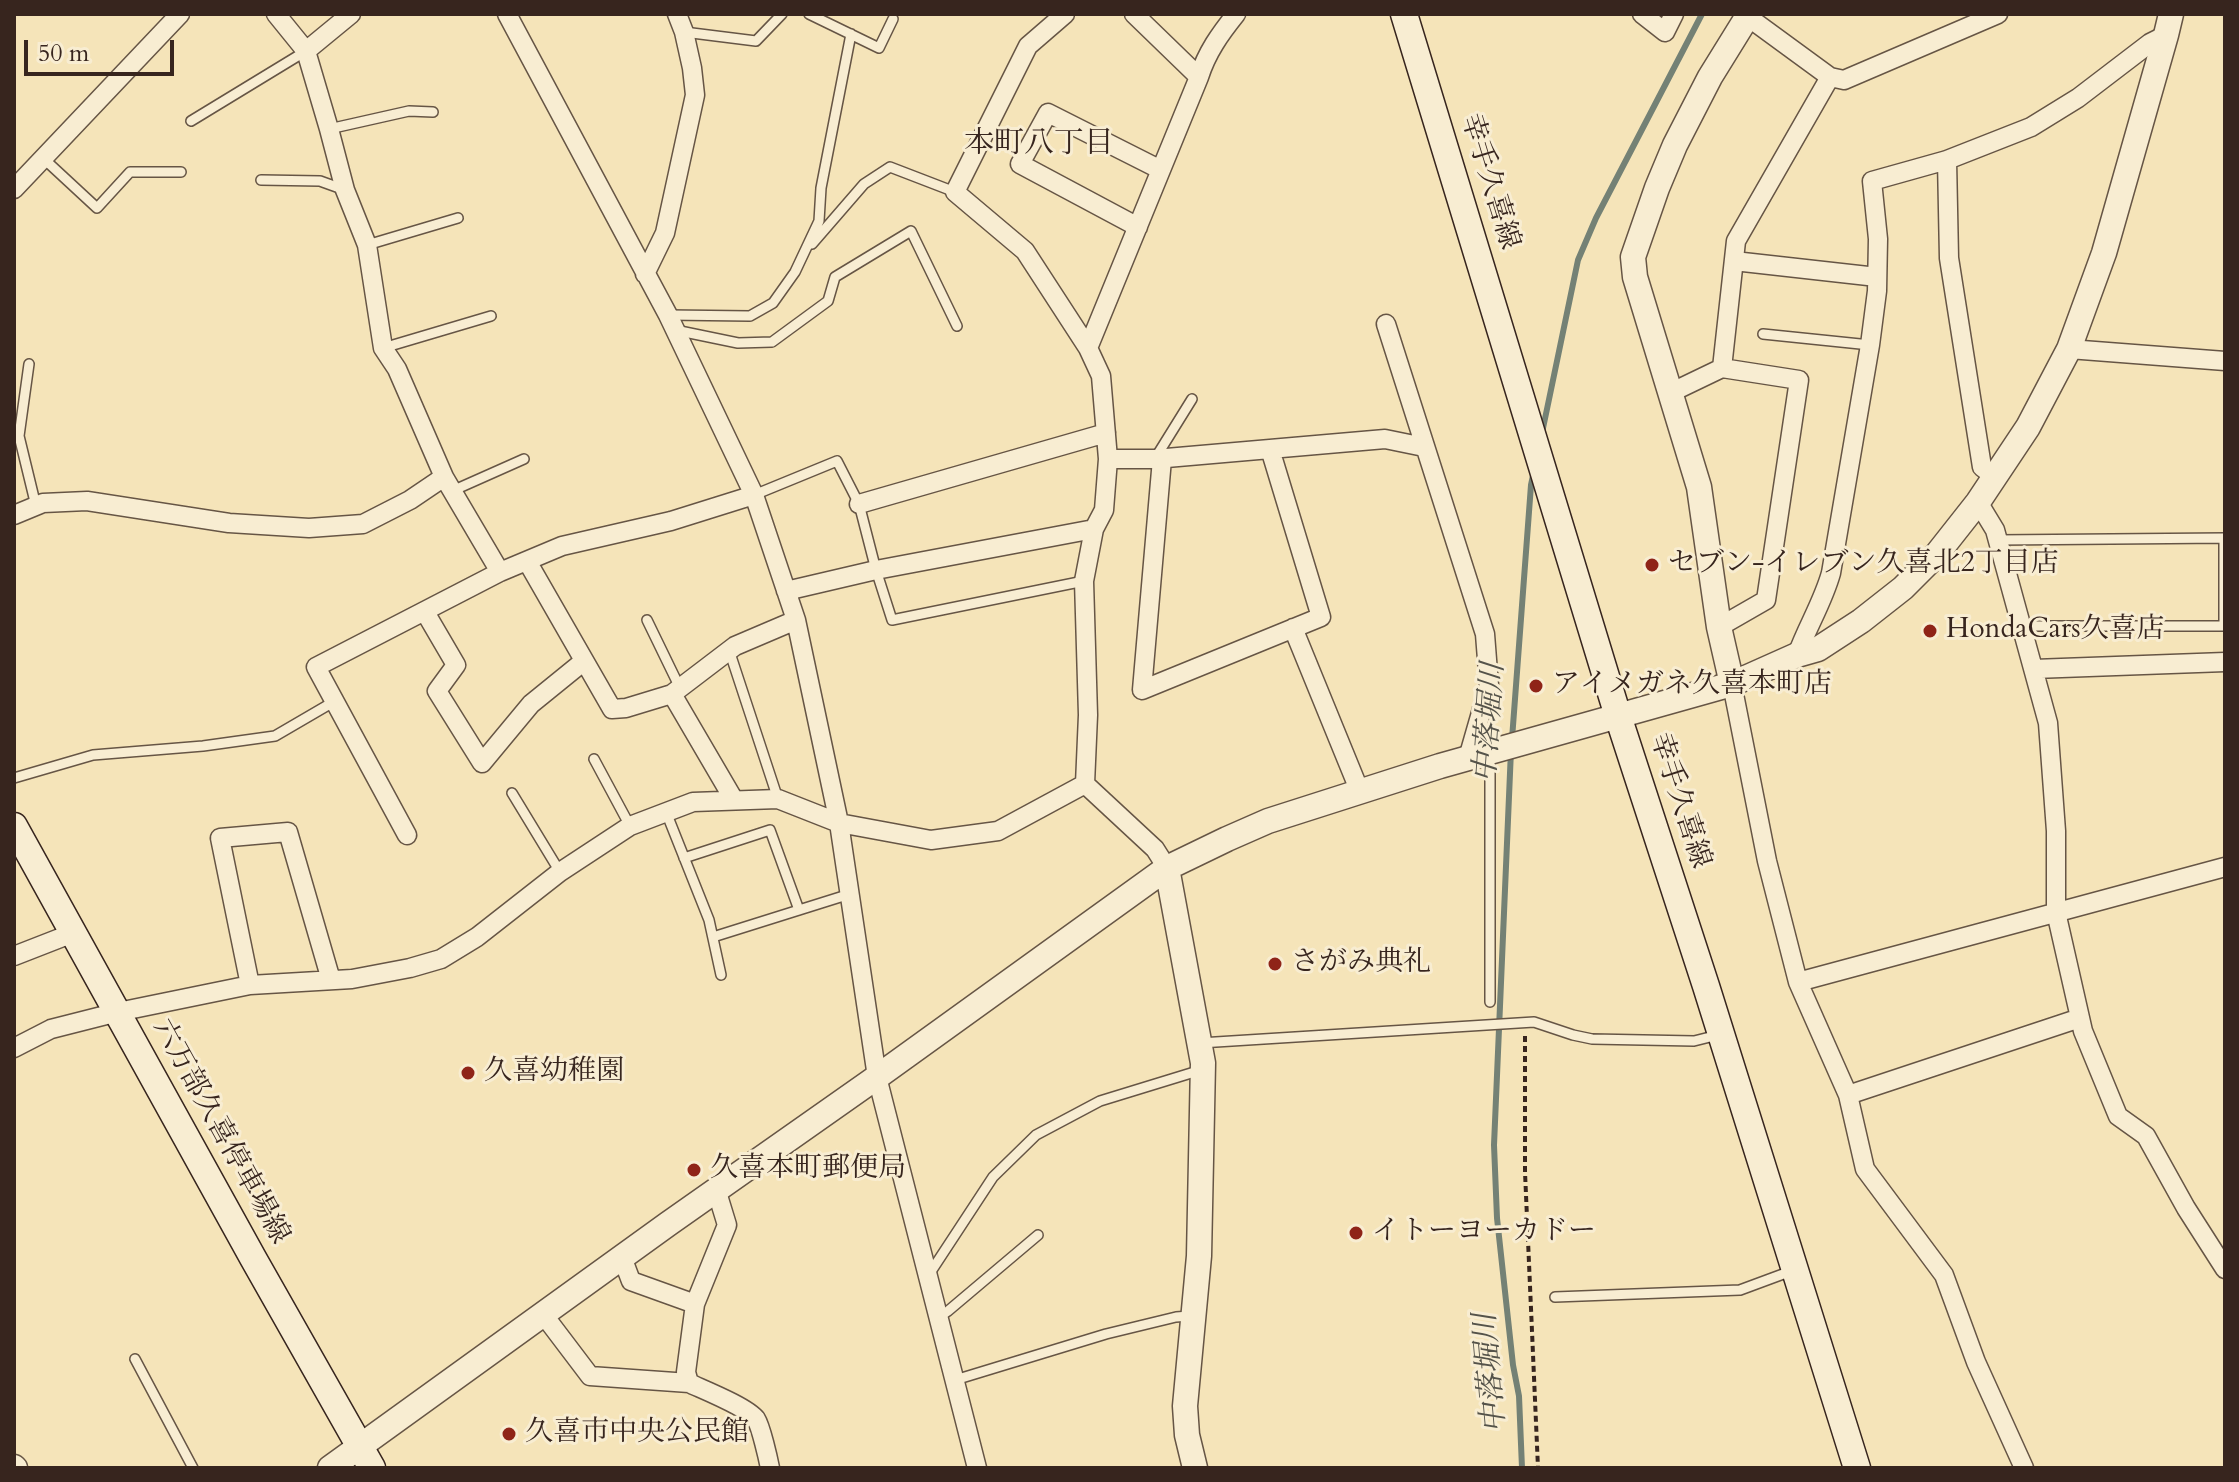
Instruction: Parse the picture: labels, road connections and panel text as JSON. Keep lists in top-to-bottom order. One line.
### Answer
{"streets":{"main road":["幸手久喜線","六万部久喜停車場線"]},"districts":["本町八丁目"],"water":["中落堀川"],"places":["セブン-イレブン久喜北2丁目店","HondaCars久喜店","アイメガネ久喜本町店","さがみ典礼","久喜幼稚園","久喜本町郵便局","イトーヨーカドー","久喜市中央公民館"],"scale_bar":"50 m"}
